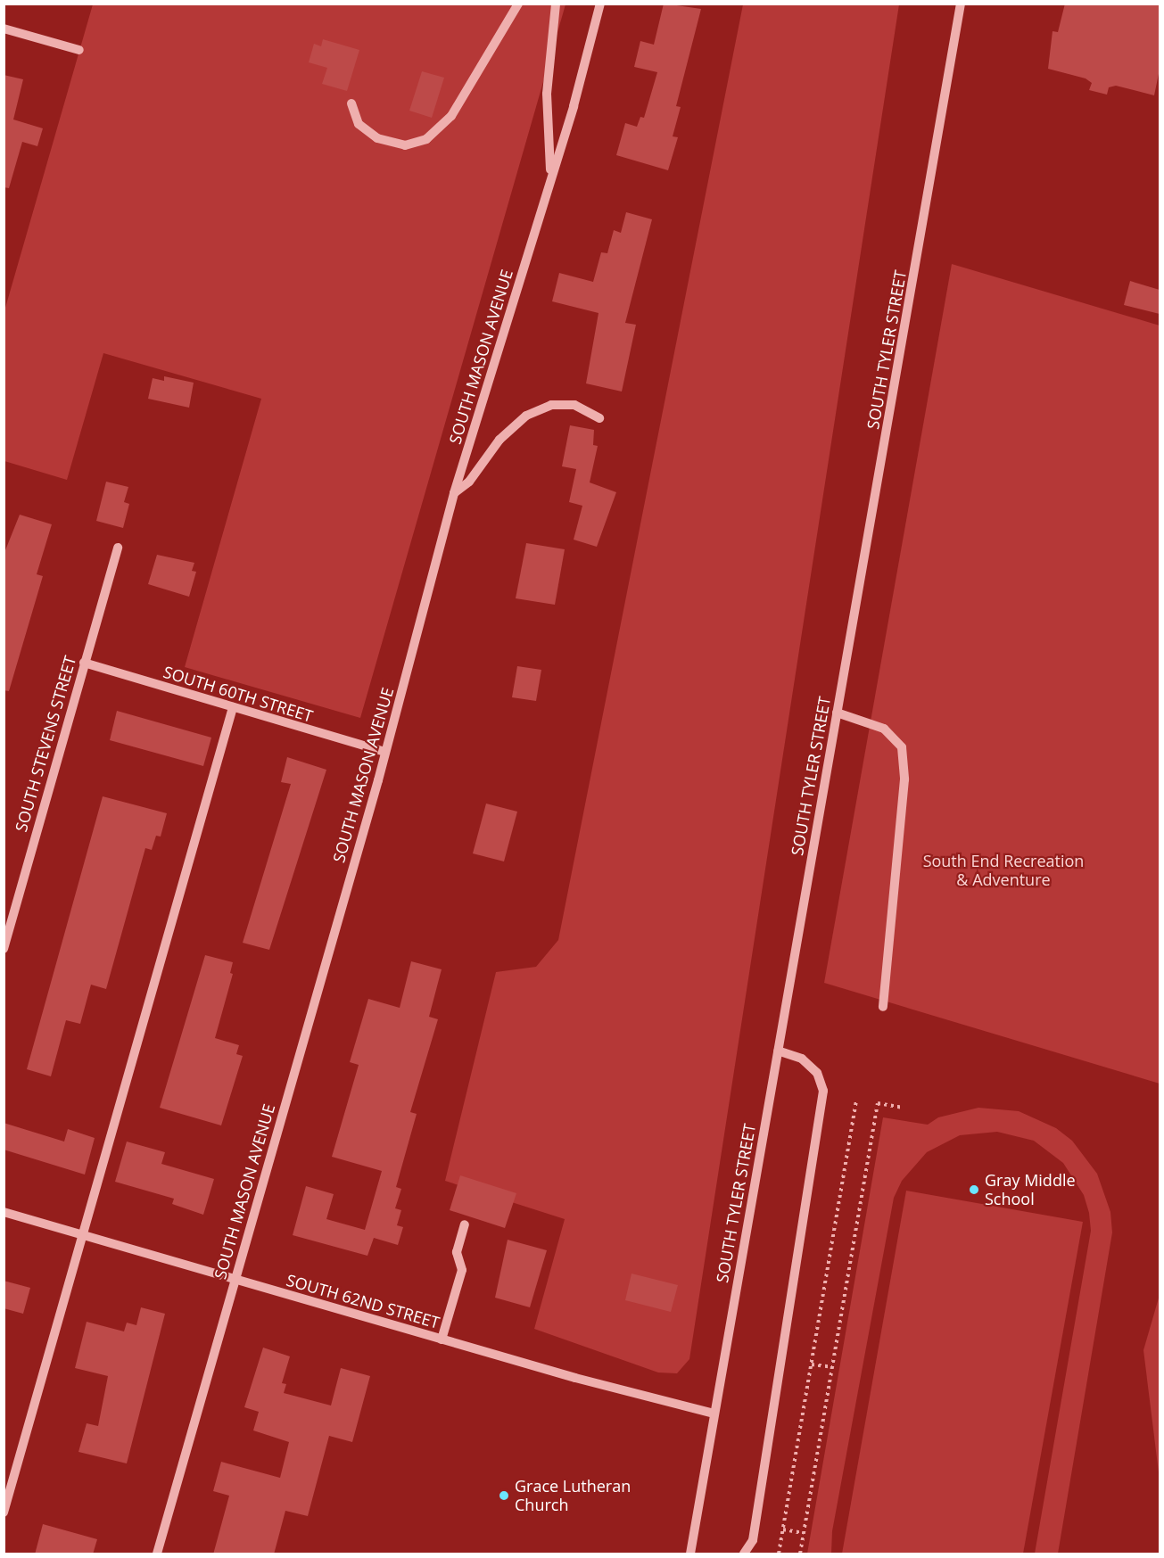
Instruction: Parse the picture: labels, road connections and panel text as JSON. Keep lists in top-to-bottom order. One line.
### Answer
{"streets":{"street":["SOUTH TYLER STREET","SOUTH MASON AVENUE","SOUTH 60TH STREET","SOUTH STEVENS STREET","SOUTH 62ND STREET"]},"crossings":[["SOUTH TYLER STREET","SOUTH 62ND STREET"],["SOUTH MASON AVENUE","SOUTH 60TH STREET"],["SOUTH MASON AVENUE","SOUTH 62ND STREET"],["SOUTH 60TH STREET","SOUTH STEVENS STREET"]],"parks":["South End Recreation & Adventure"],"places":["Gray Middle School","Grace Lutheran Church"]}
